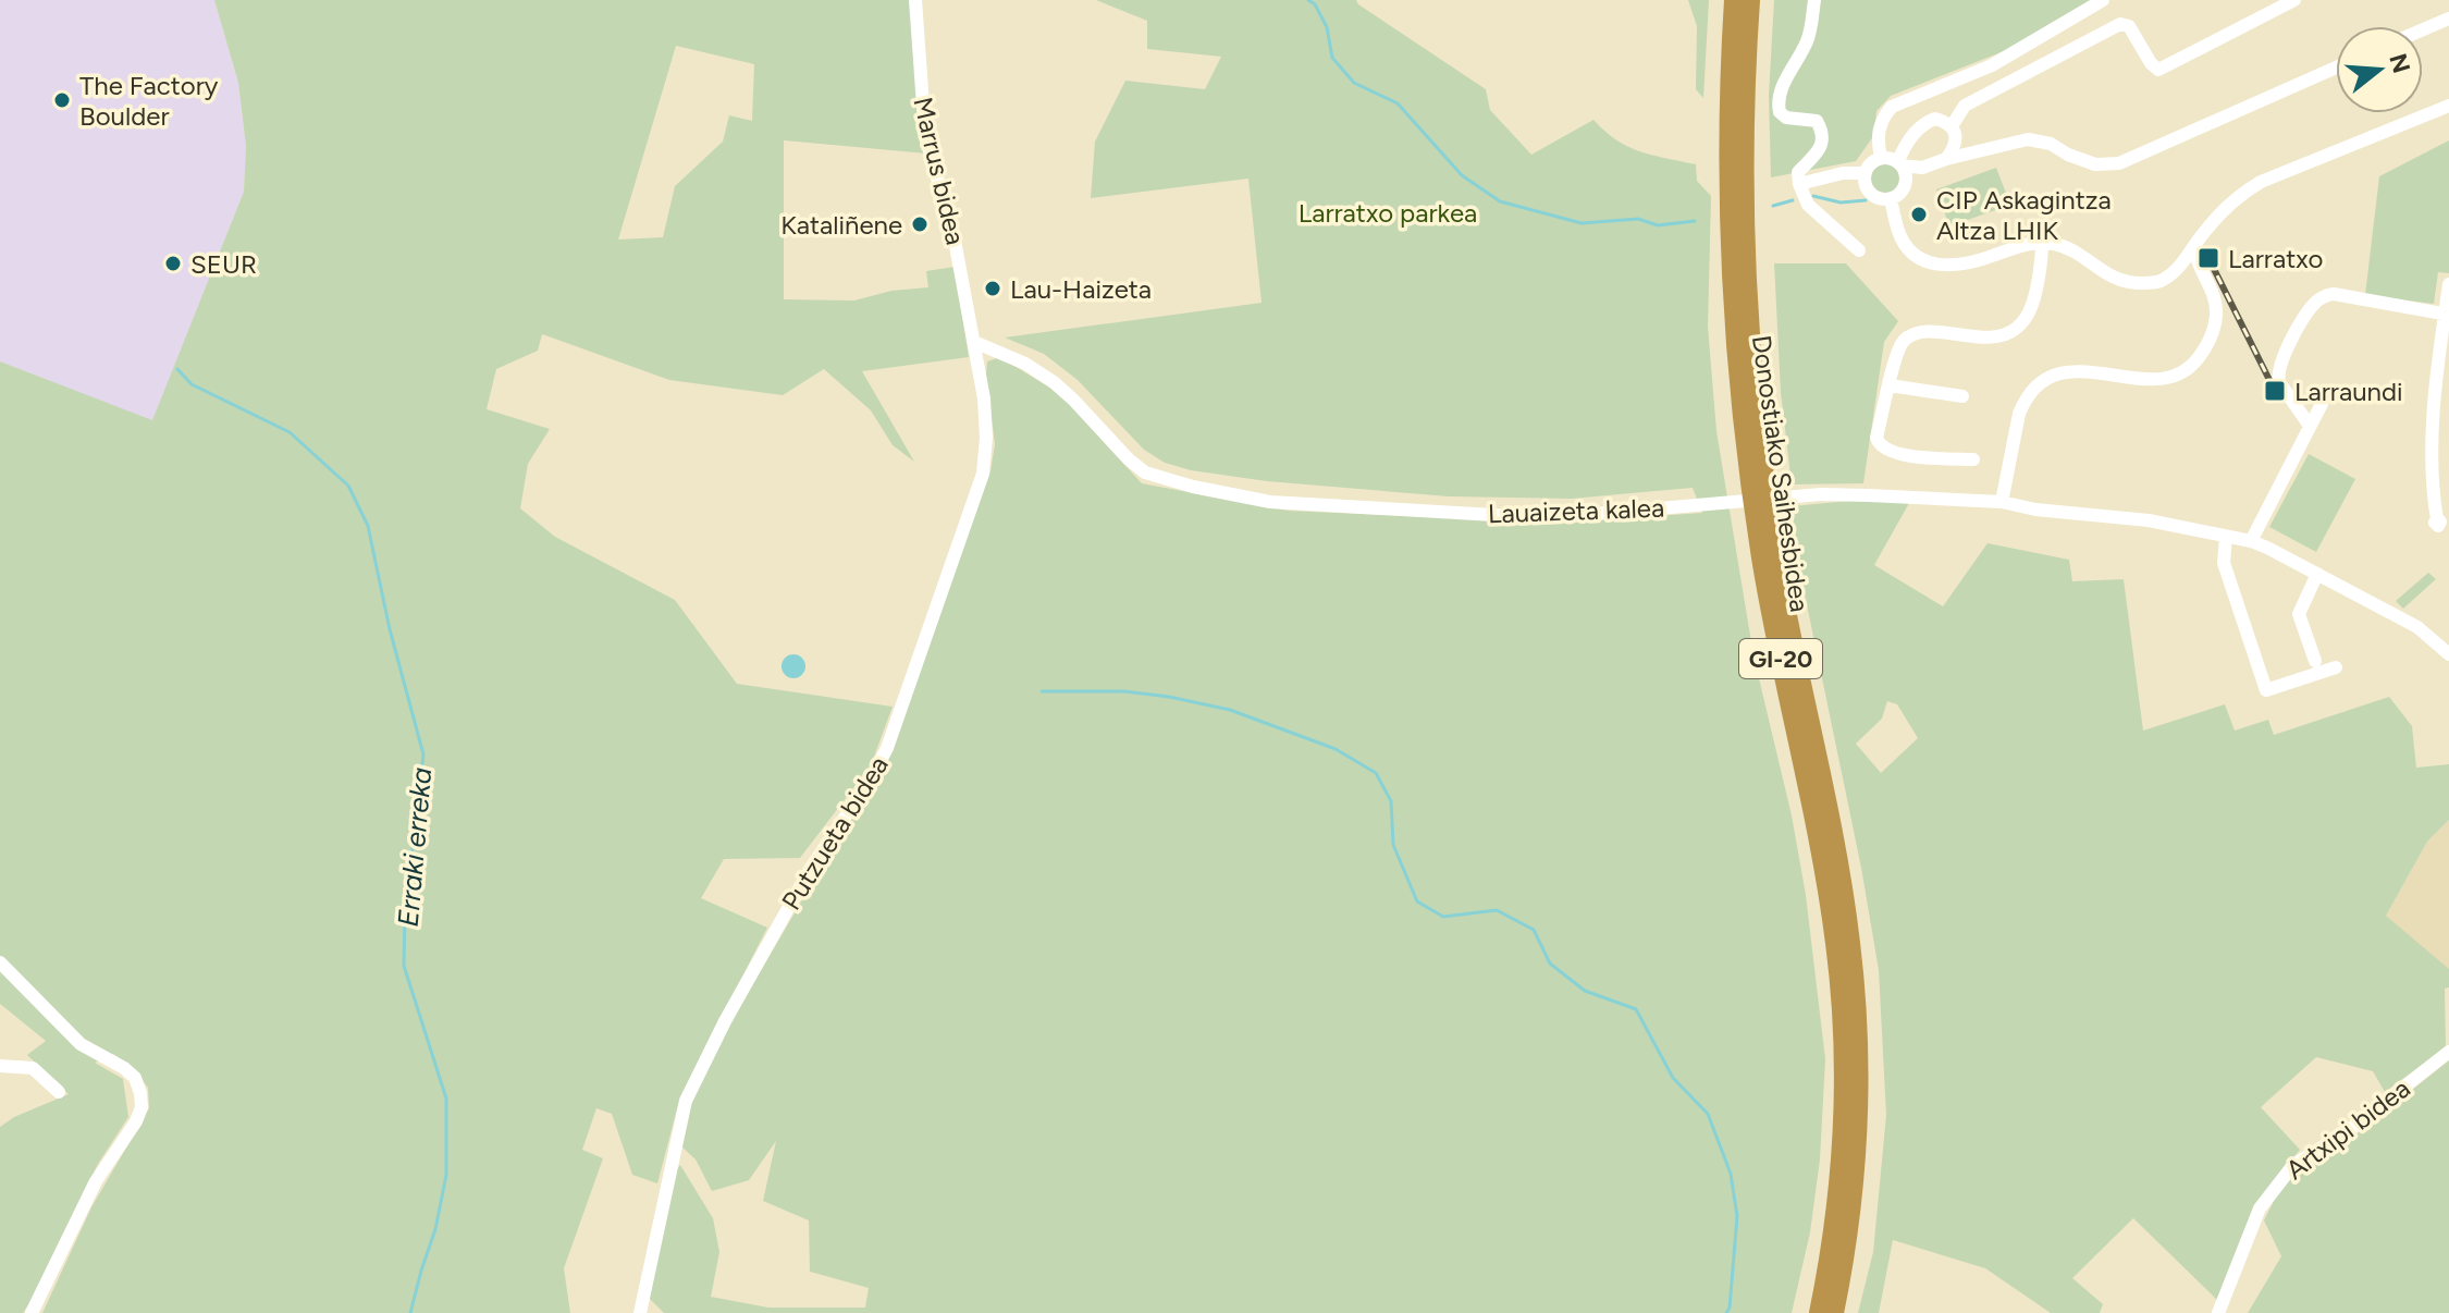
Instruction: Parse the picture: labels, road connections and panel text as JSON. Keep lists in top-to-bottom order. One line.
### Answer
{"streets":{"highway":["Donostiako Saihesbidea","GI-20"],"street":["Marrus bidea","Lauaizeta kalea","Putzueta bidea","Artxipi bidea"]},"crossings":[["Marrus bidea","Lauaizeta kalea"],["Marrus bidea","Putzueta bidea"],["Lauaizeta kalea","Putzueta bidea"]],"water":["Erraki erreka"],"parks":["Larratxo parkea"],"places":{"other":["The Factory Boulder","CIP Askagintza Altza LHIK","Kataliñene","SEUR","Lau-Haizeta"],"transit":["Larratxo","Larraundi"]},"north":"right"}
